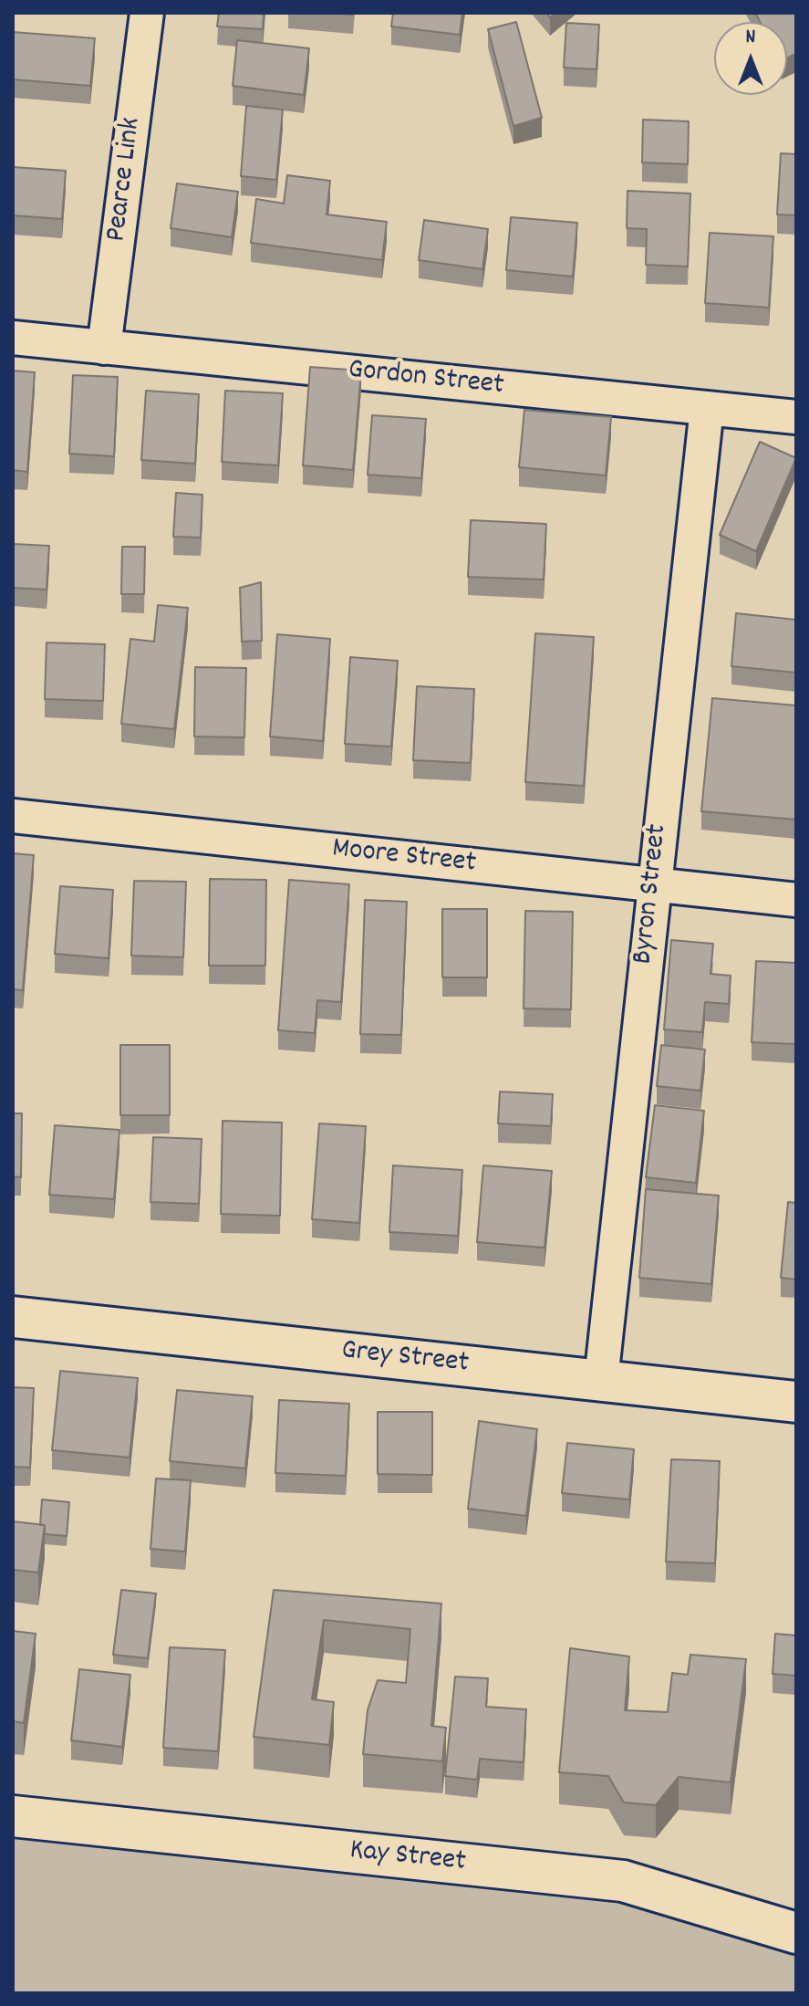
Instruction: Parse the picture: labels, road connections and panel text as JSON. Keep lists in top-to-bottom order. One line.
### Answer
{"streets":{"main road":["Grey Street","Kay Street"],"street":["Pearce Link","Gordon Street","Moore Street","Byron Street"]},"crossings":[["Pearce Link","Gordon Street"],["Gordon Street","Byron Street"],["Moore Street","Byron Street"],["Byron Street","Grey Street"]],"north":"top"}
